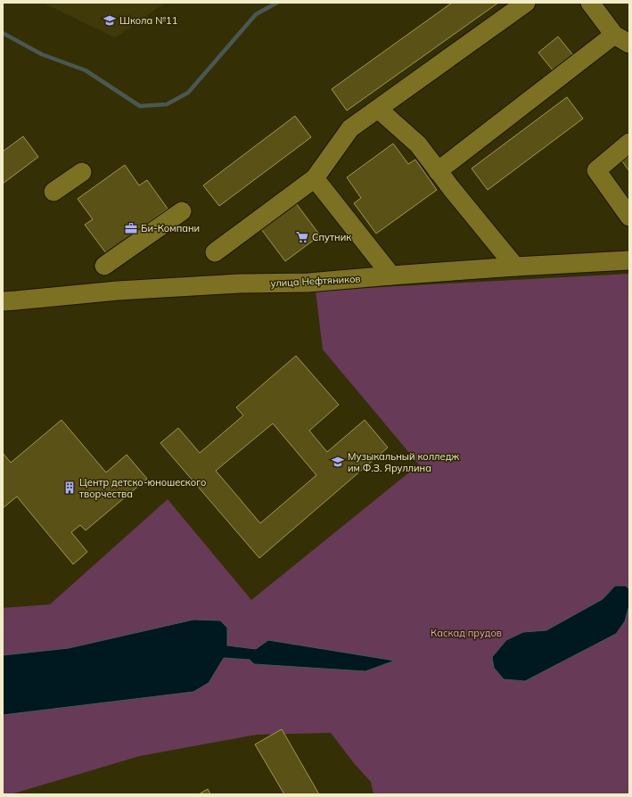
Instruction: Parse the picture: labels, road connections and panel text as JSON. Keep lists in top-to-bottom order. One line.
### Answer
{"streets":{"street":["улица Нефтяников"]},"parks":["Каскад прудов"],"places":{"school or university":["Школа №11","Музыкальный колледж им Ф.З. Яруллина"],"office":["Би-Компани"],"supermarket":["Спутник"],"building":["Центр детско-юношеского творчества"]}}
